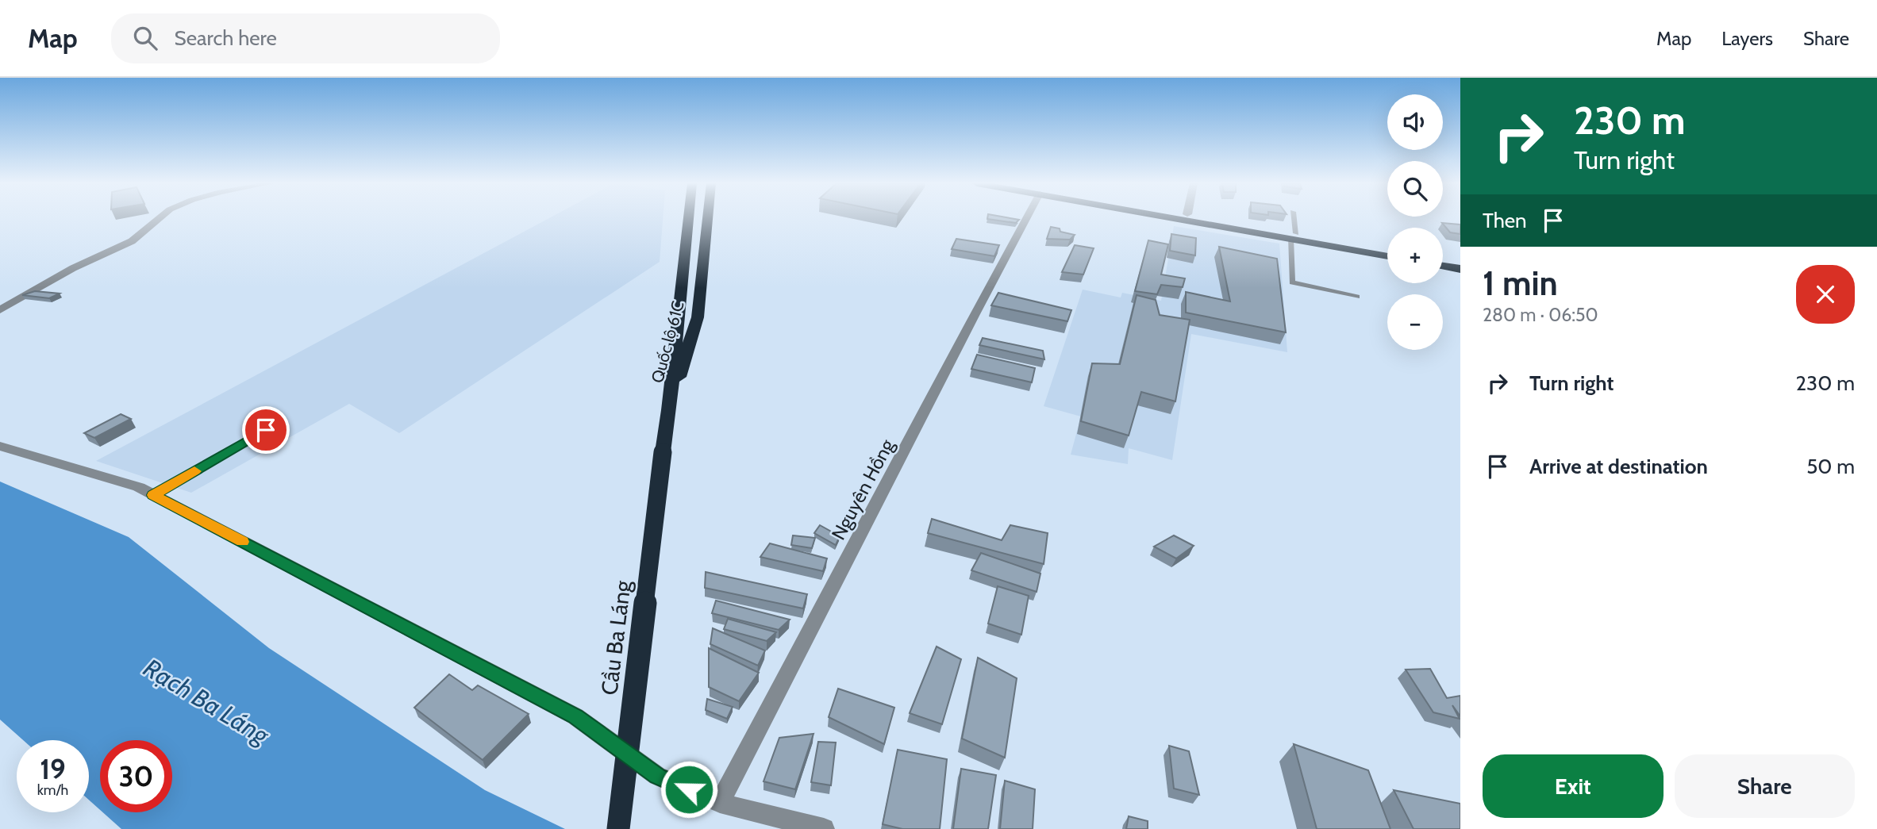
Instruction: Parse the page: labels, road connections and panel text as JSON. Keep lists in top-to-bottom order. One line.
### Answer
{"streets":{"highway":["Quốc lộ 61C","Cầu Ba Láng"],"street":["Nguyên Hồng"]},"crossings":[["Quốc lộ 61C","Cầu Ba Láng"]],"water":["Rạch Ba Láng"],"page":{"header":"Map","search":"Search here","nav":["Map","Layers","Share"],"turn":["230 m","Turn right"],"map_buttons":["+","−"],"then":"Then","heading":["1 min","280 m · 06:50"],"list":[{"name":"Turn right","value":"230 m"},{"name":"Arrive at destination","value":"50 m"}],"speed":"19 km/h","limit":"30","buttons":["Exit","Share"]}}
